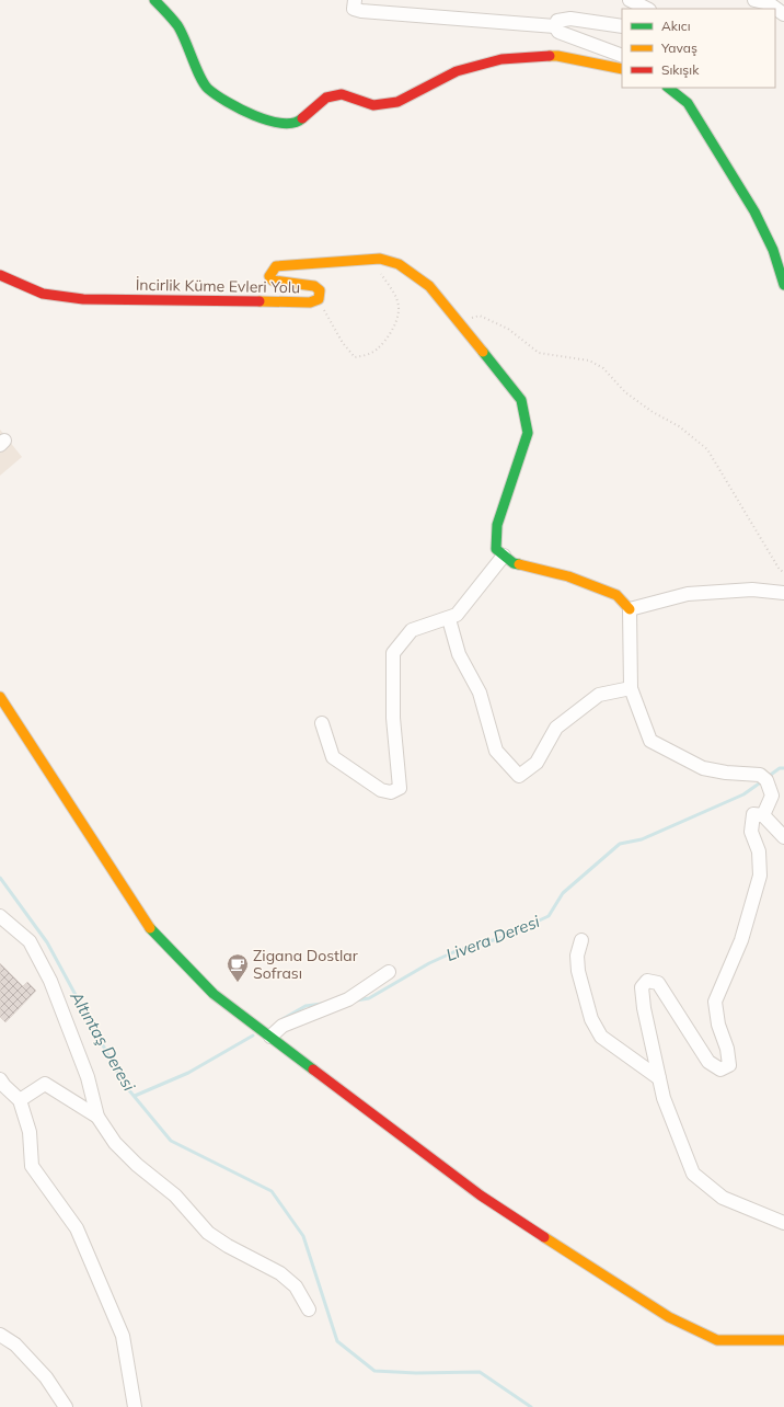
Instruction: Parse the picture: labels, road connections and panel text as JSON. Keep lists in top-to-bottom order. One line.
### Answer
{"streets":{"street":["İncirlik Küme Evleri Yolu"]},"water":["Livera Deresi","Altıntaş Deresi"],"places":{"cafe":["Zigana Dostlar Sofrası"]},"legend":["Akıcı","Yavaş","Sıkışık"]}
